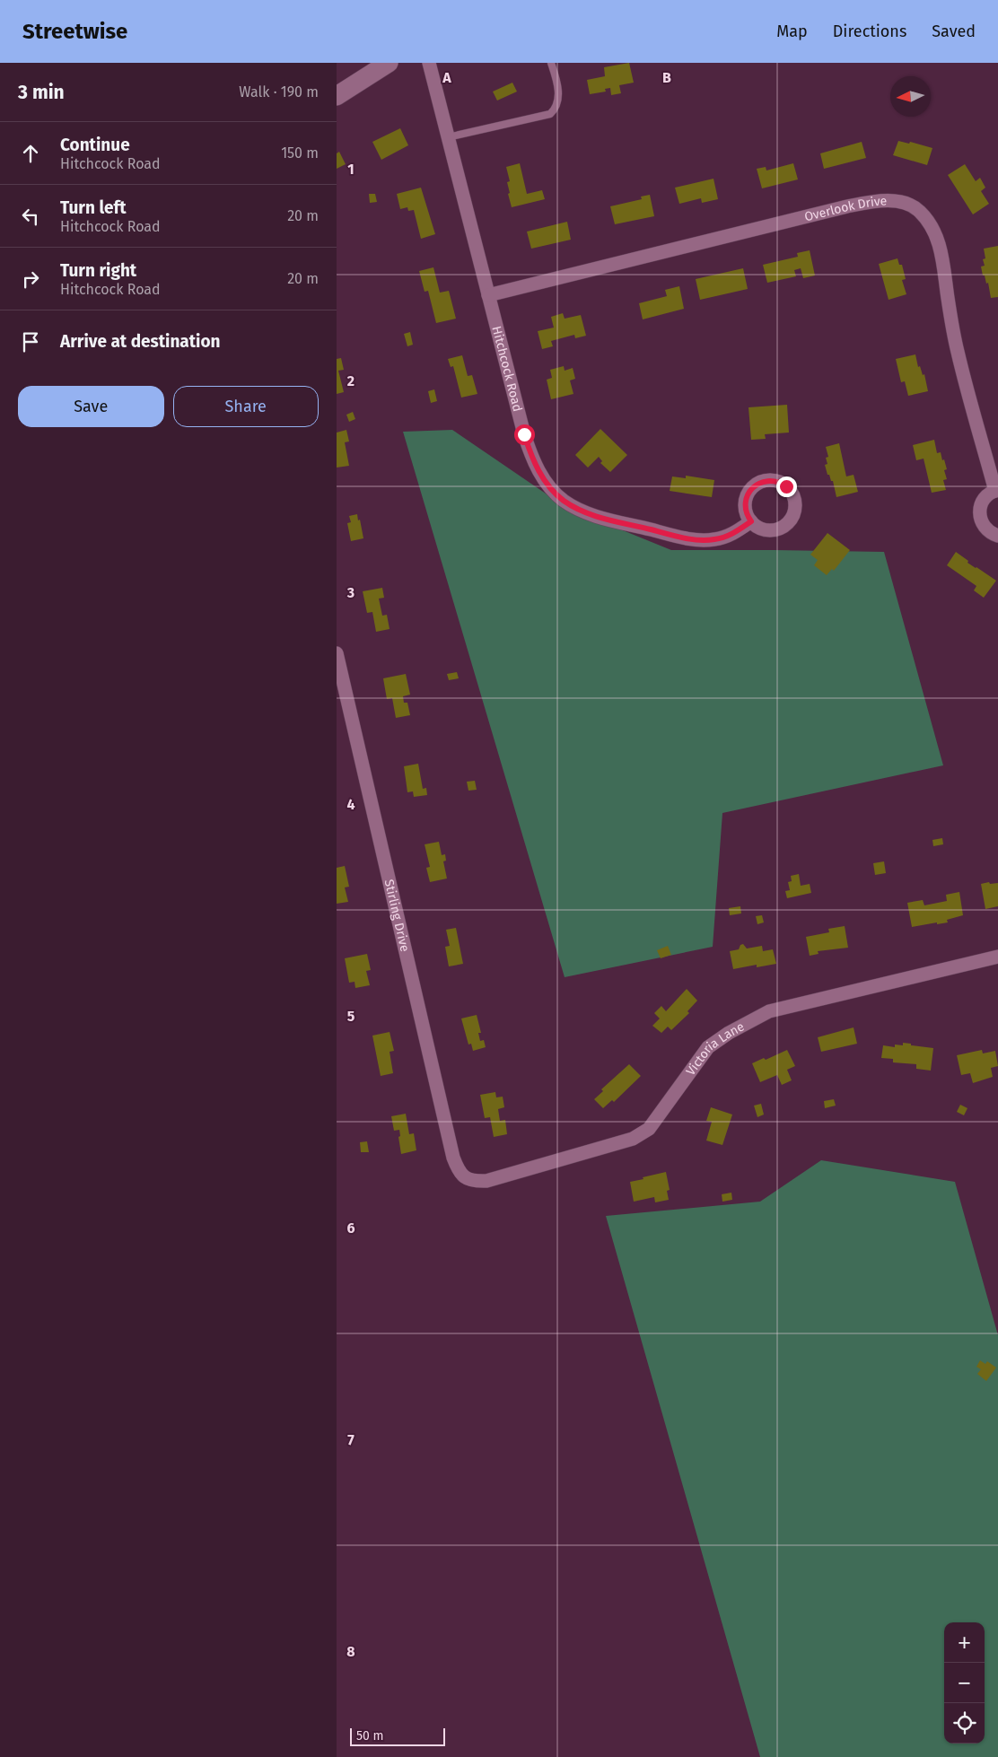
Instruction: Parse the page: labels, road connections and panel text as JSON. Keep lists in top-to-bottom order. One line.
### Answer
{"streets":{"street":["Overlook Drive","Hitchcock Road","Stirling Drive","Victoria Lane"]},"crossings":[["Overlook Drive","Hitchcock Road"],["Stirling Drive","Victoria Lane"]],"scale_bar":"50 m","north":"left","page":{"header":"Streetwise","nav":["Map","Directions","Saved"],"heading":["3 min","Walk · 190 m"],"list":[["Continue","Hitchcock Road","150 m"],["Turn left","Hitchcock Road","20 m"],["Turn right","Hitchcock Road","20 m"],"Arrive at destination"],"buttons":["Save","Share"],"map_buttons":["+","−"],"scale":"50 m"},"grid":{"columns":["A","B"],"rows":["1","2","3","4","5","6","7","8"]}}
